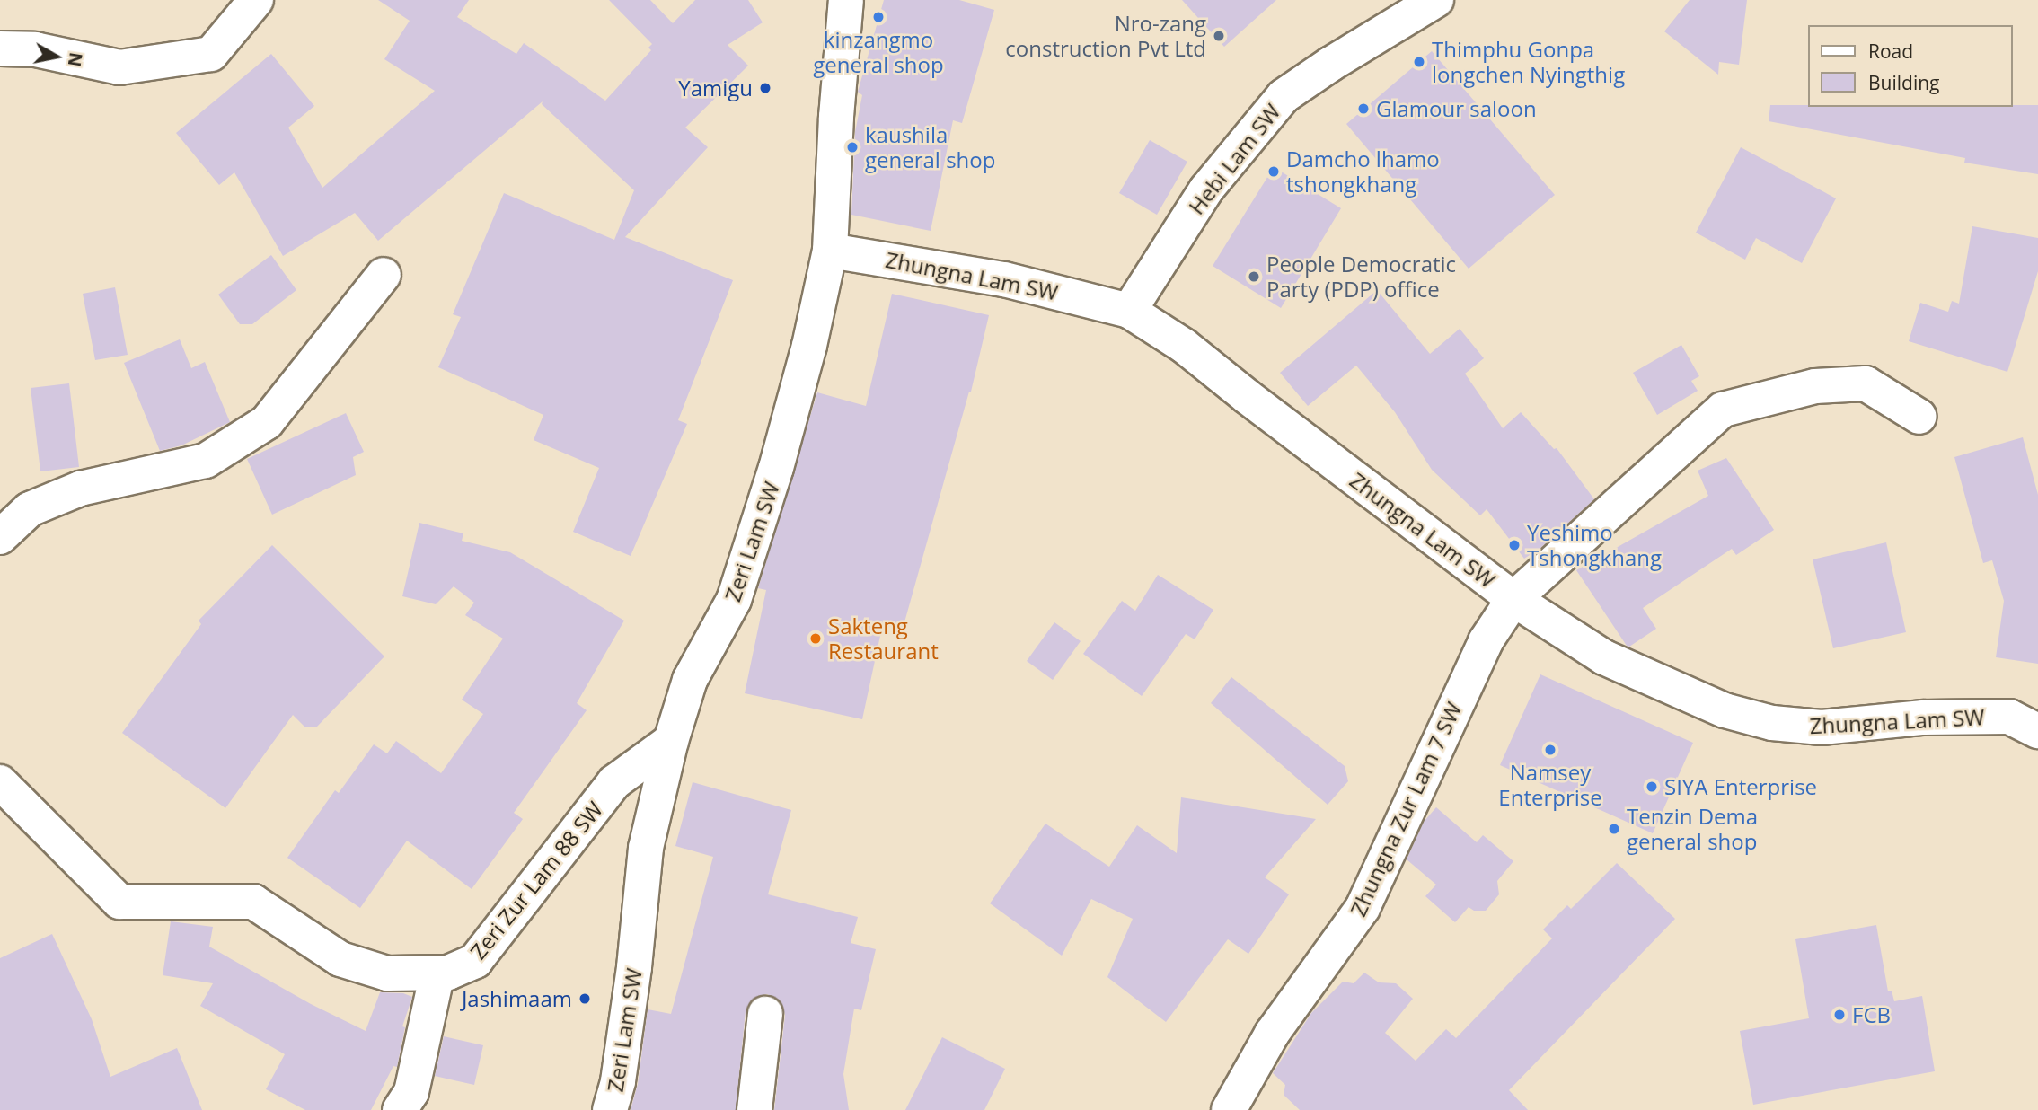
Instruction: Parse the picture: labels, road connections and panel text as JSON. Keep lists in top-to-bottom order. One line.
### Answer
{"streets":{"street":["Hebi Lam SW","Zhungna Lam SW","Zeri Lam SW","Zhungna Zur Lam 7 SW","Zeri Zur Lam 88 SW"]},"crossings":[["Hebi Lam SW","Zhungna Lam SW"],["Zhungna Lam SW","Zeri Lam SW"],["Zhungna Lam SW","Zhungna Zur Lam 7 SW"],["Zeri Lam SW","Zeri Zur Lam 88 SW"]],"places":["kinzangmo general shop","Nro-zang construction Pvt Ltd","Thimphu Gonpa longchen Nyingthig","Yamigu","Glamour saloon","kaushila general shop","Damcho lhamo tshongkhang","People Democratic Party (PDP) office","Yeshimo Tshongkhang","Sakteng Restaurant","Namsey Enterprise","SIYA Enterprise","Tenzin Dema general shop","Jashimaam","FCB"],"legend":["Road","Building"],"north":"right"}
